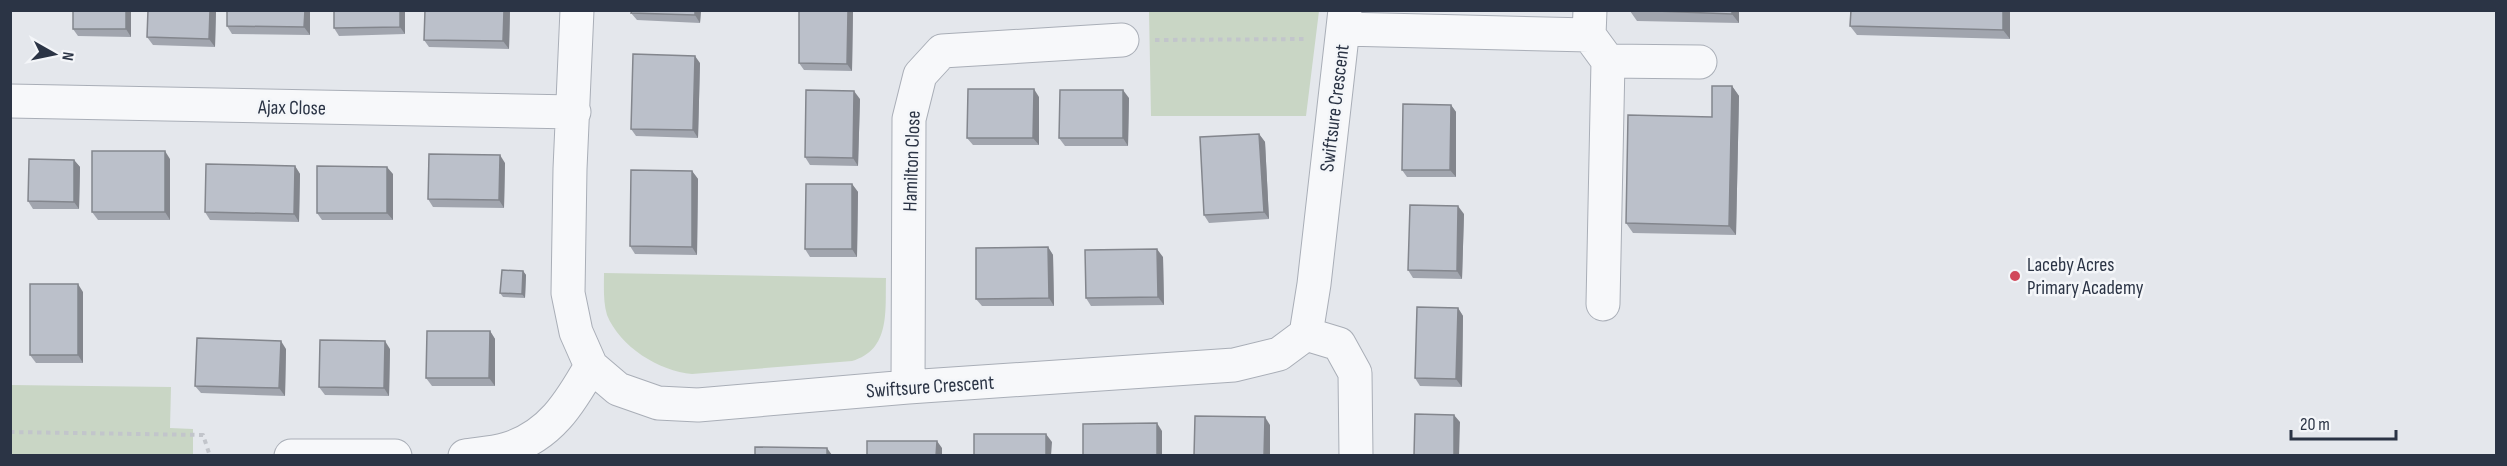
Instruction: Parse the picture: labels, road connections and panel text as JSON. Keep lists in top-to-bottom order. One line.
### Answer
{"streets":{"street":["Ajax Close","Swiftsure Crescent","Hamilton Close"]},"crossings":[["Ajax Close","Swiftsure Crescent"],["Swiftsure Crescent","Hamilton Close"]],"places":["Laceby Acres Primary Academy"],"scale_bar":"20 m","north":"right"}
